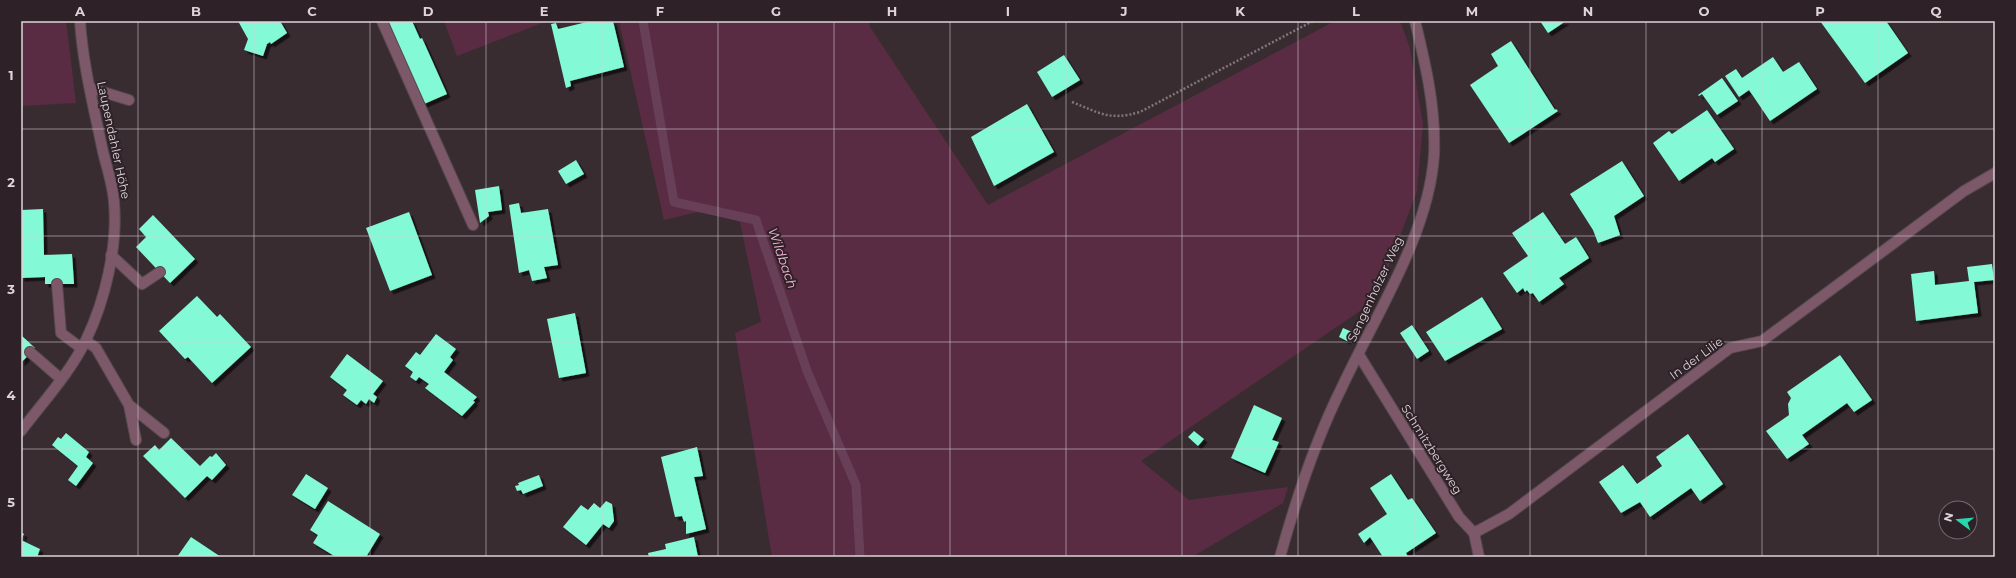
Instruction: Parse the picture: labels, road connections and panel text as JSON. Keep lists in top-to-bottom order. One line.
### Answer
{"streets":{"street":["Laupendahler Höhe","Sengenholzer Weg","In der Lilie","Schmitzbergweg"]},"crossings":[["Sengenholzer Weg","Schmitzbergweg"],["In der Lilie","Schmitzbergweg"]],"water":["Wildbach"],"north":"left","grid":{"columns":["A","B","C","D","E","F","G","H","I","J","K","L","M","N","O","P","Q"],"rows":["1","2","3","4","5"]}}
